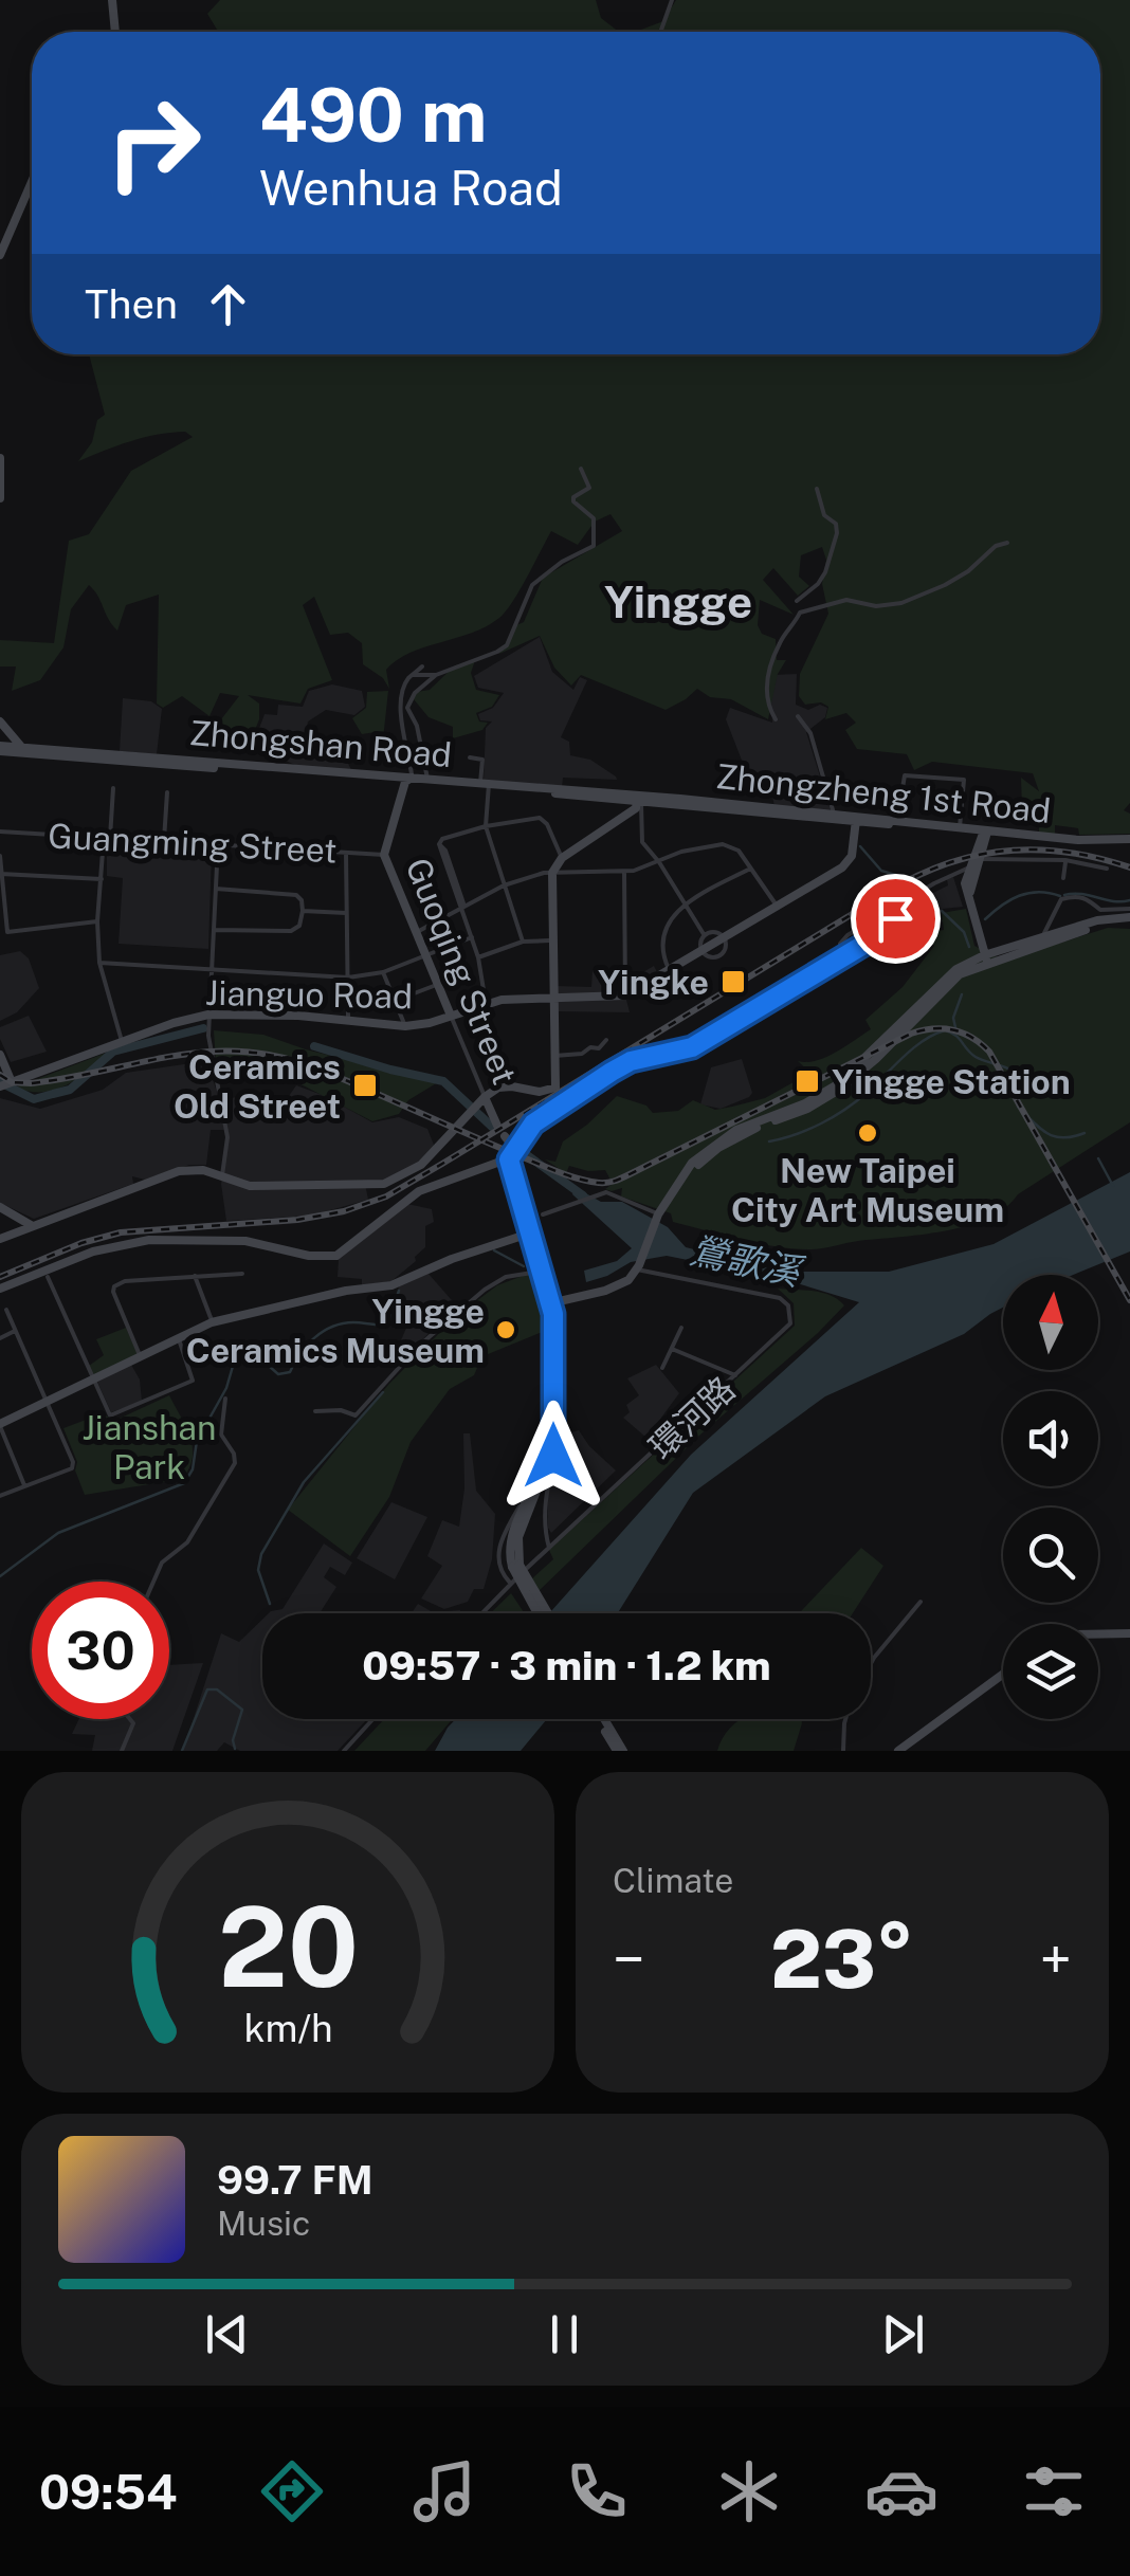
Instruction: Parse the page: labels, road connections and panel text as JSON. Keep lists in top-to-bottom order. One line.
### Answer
{"streets":{"street":["Zhongshan Road","Zhongzheng 1st Road","Guangming Street","Guoqing Street","Jianguo Road","環河路"]},"crossings":[["Zhongshan Road","Zhongzheng 1st Road"],["Zhongshan Road","Guoqing Street"],["Zhongzheng 1st Road","Jianguo Road"],["Guangming Street","Guoqing Street"],["Guoqing Street","Jianguo Road"],["Guoqing Street","環河路"]],"districts":["Yingge"],"water":["鶯歌溪"],"parks":["Jianshan Park"],"places":{"transit":["Yingke","Yingge Station","Ceramics Old Street"],"other":["New Taipei City Art Museum","Yingge Ceramics Museum"]},"north":"top","page":{"turn":["490 m","Wenhua Road"],"then":"Then","limit":"30","trip":"09:57 · 3 min · 1.2 km","tile":"Climate","heat":["−","23°","+"],"song":["99.7 FM","Music"],"tabs":"09:54","gauge":["20","km/h"]}}
